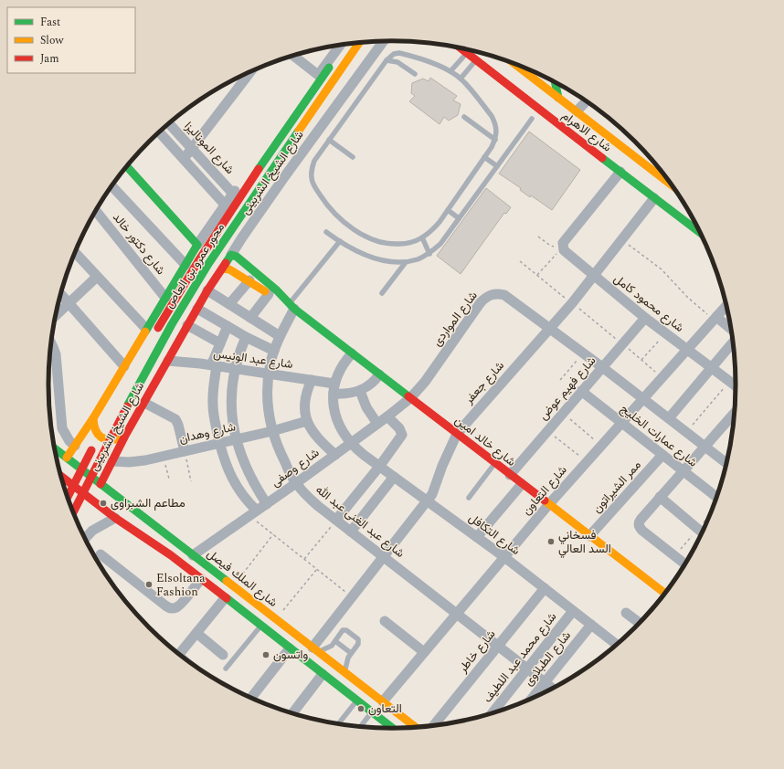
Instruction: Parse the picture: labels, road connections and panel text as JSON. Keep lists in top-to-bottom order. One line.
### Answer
{"streets":{"main road":["شارع الاهرام","شارع الشيخ الشربينى","محور عمرو بن العاص","شارع خالد امين","شارع الملك فيصل"],"street":["شارع الموناليزا","شارع دكتور خالد","شارع محمود كامل","شارع المواردى","شارع عبد الونيس","شارع جعفر","شارع فهيم عوض","شارع وهدان","شارع عمارات الخليج","شارع وصفى","ممر الشيراتون","شارع التعاون","شارع عبد الغنى عبد الله","شارع التكافل","شارع خاطر","شارع محمد عبد اللطيف","شارع الطبلاوى"]},"crossings":[["شارع الاهرام","شارع جعفر"],["شارع الموناليزا","شارع الشيخ الشربينى"],["شارع الشيخ الشربينى","شارع دكتور خالد"],["شارع الشيخ الشربينى","محور عمرو بن العاص"],["شارع الشيخ الشربينى","شارع عبد الونيس"],["شارع الشيخ الشربينى","شارع وهدان"],["شارع الشيخ الشربينى","شارع خالد امين"],["شارع الشيخ الشربينى","شارع الملك فيصل"],["شارع محمود كامل","شارع جعفر"],["شارع محمود كامل","شارع فهيم عوض"],["شارع محمود كامل","شارع التعاون"],["شارع المواردى","شارع جعفر"],["شارع المواردى","شارع فهيم عوض"],["شارع المواردى","شارع خالد امين"],["شارع المواردى","شارع وصفى"],["شارع المواردى","شارع التعاون"],["شارع عبد الونيس","شارع عبد الغنى عبد الله"],["شارع عبد الونيس","شارع التكافل"],["شارع جعفر","شارع خالد امين"],["شارع جعفر","شارع عبد الغنى عبد الله"],["شارع جعفر","شارع التكافل"],["شارع جعفر","شارع الملك فيصل"],["شارع فهيم عوض","شارع عمارات الخليج"],["شارع فهيم عوض","شارع خالد امين"],["شارع وهدان","شارع عبد الغنى عبد الله"],["شارع عمارات الخليج","ممر الشيراتون"],["شارع عمارات الخليج","شارع التعاون"],["شارع خالد امين","شارع وصفى"],["شارع خالد امين","ممر الشيراتون"],["شارع خالد امين","شارع التعاون"],["شارع خالد امين","شارع عبد الغنى عبد الله"],["شارع وصفى","شارع عبد الغنى عبد الله"],["شارع وصفى","شارع التكافل"],["شارع وصفى","شارع الملك فيصل"],["شارع التعاون","شارع عبد الغنى عبد الله"],["شارع التعاون","شارع التكافل"],["شارع التعاون","شارع الملك فيصل"],["شارع عبد الغنى عبد الله","شارع خاطر"],["شارع عبد الغنى عبد الله","شارع محمد عبد اللطيف"],["شارع عبد الغنى عبد الله","شارع الطبلاوى"],["شارع التكافل","شارع خاطر"],["شارع التكافل","شارع محمد عبد اللطيف"],["شارع التكافل","شارع الطبلاوى"]],"places":["مطاعم الشبراوى","فسخاني السد العالي","Elsoltana Fashion","واتسون","التعاون"],"legend":["Fast","Slow","Jam"]}
